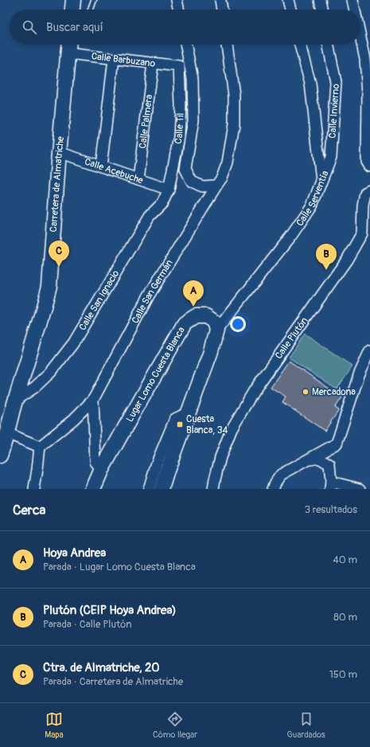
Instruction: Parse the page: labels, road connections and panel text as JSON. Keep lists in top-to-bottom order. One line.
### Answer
{"streets":{"main road":["Carretera de Almatriche","Lugar Lomo Cuesta Blanca"],"street":["Calle Barbuzano","Calle Invierno","Calle Palmera","Calle Til","Calle Acebuche","Calle Serventía","Calle San Germán","Calle San Ignacio","Calle Plutón"]},"crossings":[["Calle Barbuzano","Calle Palmera"],["Calle Barbuzano","Calle Til"],["Calle Barbuzano","Carretera de Almatriche"],["Calle Invierno","Calle Serventía"],["Calle Palmera","Calle Acebuche"],["Calle Til","Calle Acebuche"],["Calle Til","Calle San Ignacio"],["Calle Acebuche","Carretera de Almatriche"],["Calle Acebuche","Calle San Ignacio"],["Carretera de Almatriche","Calle San Ignacio"],["Calle Serventía","Lugar Lomo Cuesta Blanca"]],"places":{"other":["Mercadona"],"transit":["Cuesta Blanca, 34"]},"page":{"search":"Buscar aquí","pins":["C","B","A"],"heading":["Cerca","3 resultados"],"list":[{"mark":"A","name":"Hoya Andrea","note":"Parada · Lugar Lomo Cuesta Blanca","value":"40 m"},{"mark":"B","name":"Plutón (CEIP Hoya Andrea)","note":"Parada · Calle Plutón","value":"80 m"},{"mark":"C","name":"Ctra. de Almatriche, 20","note":"Parada · Carretera de Almatriche","value":"150 m"}],"nav":["Mapa","Cómo llegar","Guardados"]}}
